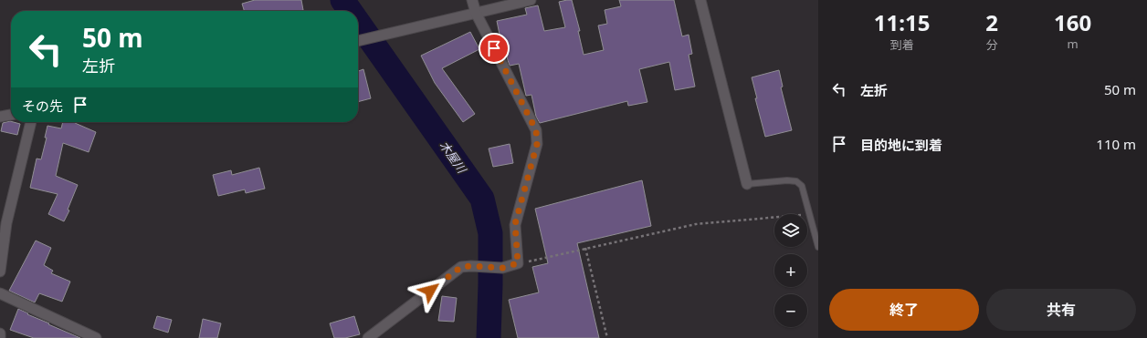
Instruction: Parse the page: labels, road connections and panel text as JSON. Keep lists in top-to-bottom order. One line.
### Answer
{"water":["木屋川"],"page":{"eta":["11:15","到着","2","分","160","m"],"turn":["50 m","左折"],"list":[{"name":"左折","value":"50 m"},{"name":"目的地に到着","value":"110 m"}],"then":"その先","map_buttons":["+","−"],"buttons":["終了","共有"]}}
